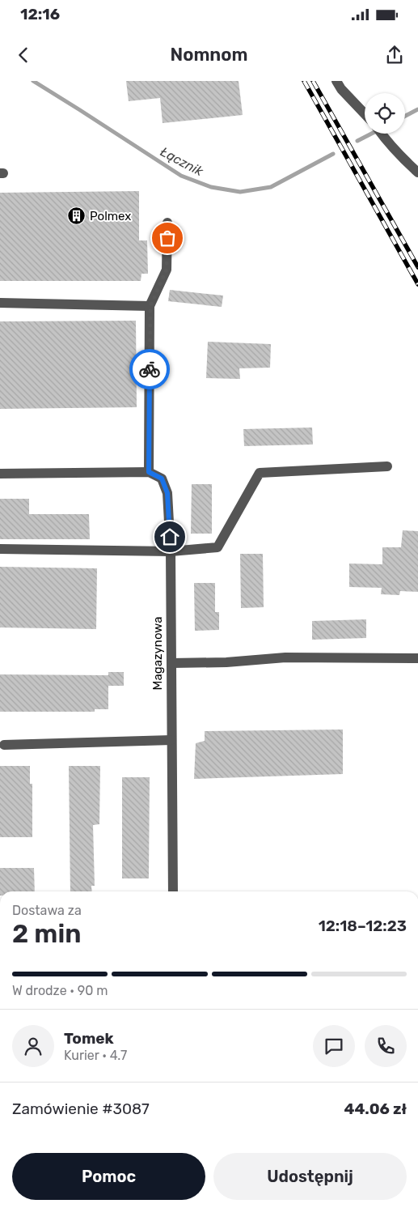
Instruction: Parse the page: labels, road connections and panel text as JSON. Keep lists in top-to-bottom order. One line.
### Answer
{"streets":{"street":["Magazynowa"]},"water":["Łącznik"],"places":{"building":["Polmex"]},"page":{"status":"12:16","header":"Nomnom","heading":["2 min","Dostawa za","12:18–12:23"],"panel":["Tomek","Kurier · 4.7","Zamówienie #3087","44.06 zł"],"bar":"W drodze · 90 m","buttons":["Pomoc","Udostępnij"]}}
